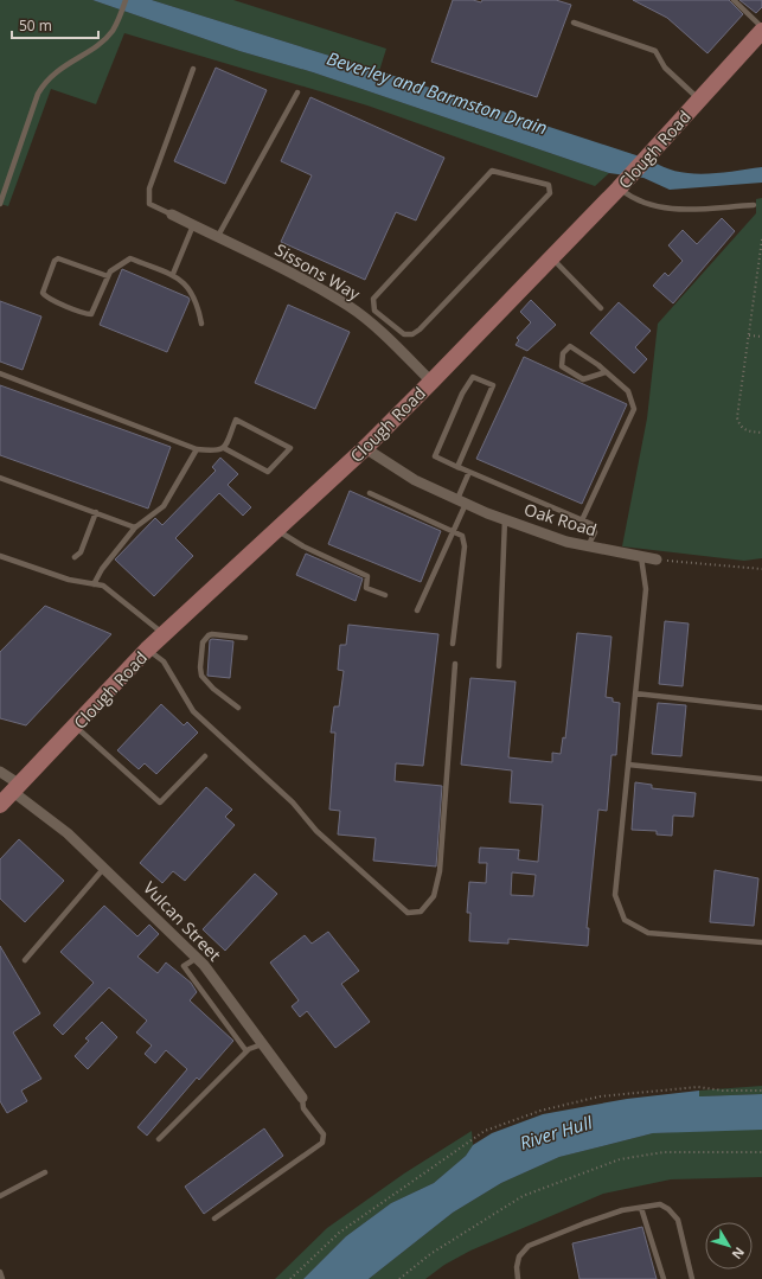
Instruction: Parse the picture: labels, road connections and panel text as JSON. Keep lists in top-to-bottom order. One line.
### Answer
{"streets":{"main road":["Clough Road"],"street":["Sissons Way","Oak Road","Vulcan Street"]},"crossings":[["Clough Road","Sissons Way"],["Clough Road","Oak Road"],["Clough Road","Vulcan Street"]],"water":["Beverley and Barmston Drain","River Hull"],"scale_bar":"50 m","north":"bottom right"}
